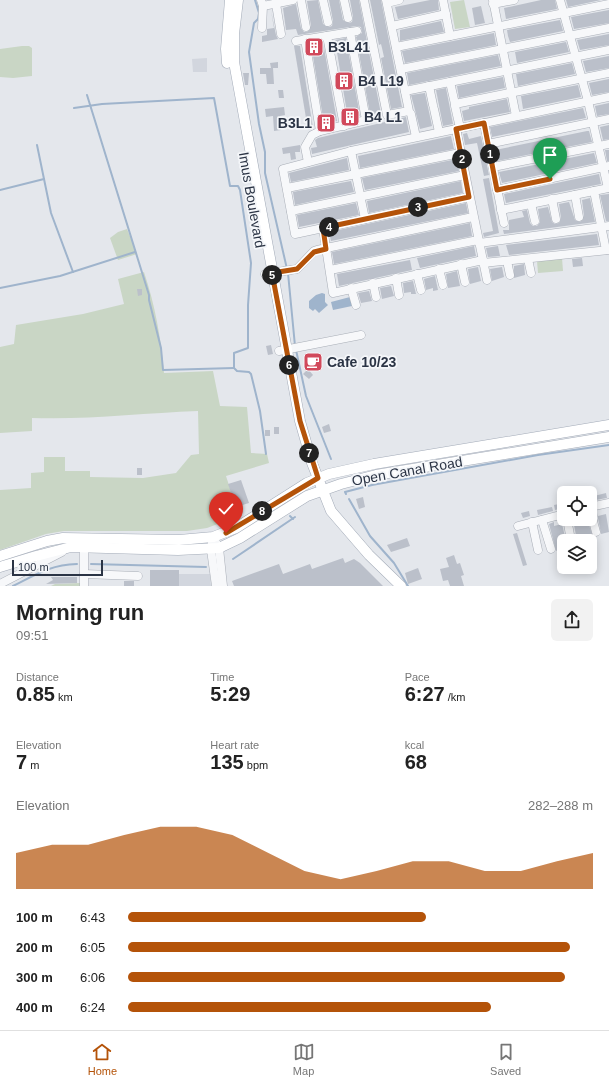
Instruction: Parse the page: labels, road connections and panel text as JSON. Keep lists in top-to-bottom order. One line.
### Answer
{"streets":{"main road":["Imus Boulevard","Open Canal Road"]},"crossings":[["Imus Boulevard","Open Canal Road"]],"places":{"building":["B3L41","B4 L19","B4 L1","B3L1"],"cafe":["Cafe 10/23"]},"scale_bar":"100 m","page":{"pins":["1","2","3","4","5","6","7","8"],"scale":"100 m","heading":["Morning run","09:51"],"stats":[["Distance","0.85 km"],["Time","5:29"],["Pace","6:27 /km"],["Elevation","7 m"],["Heart rate","135 bpm"],["kcal","68"]],"chart":["Elevation","282–288 m"],"list":[{"name":"100 m","note":"6:43"},{"name":"200 m","note":"6:05"},{"name":"300 m","note":"6:06"},{"name":"400 m","note":"6:24"}],"tabs":["Home","Map","Saved"]}}
